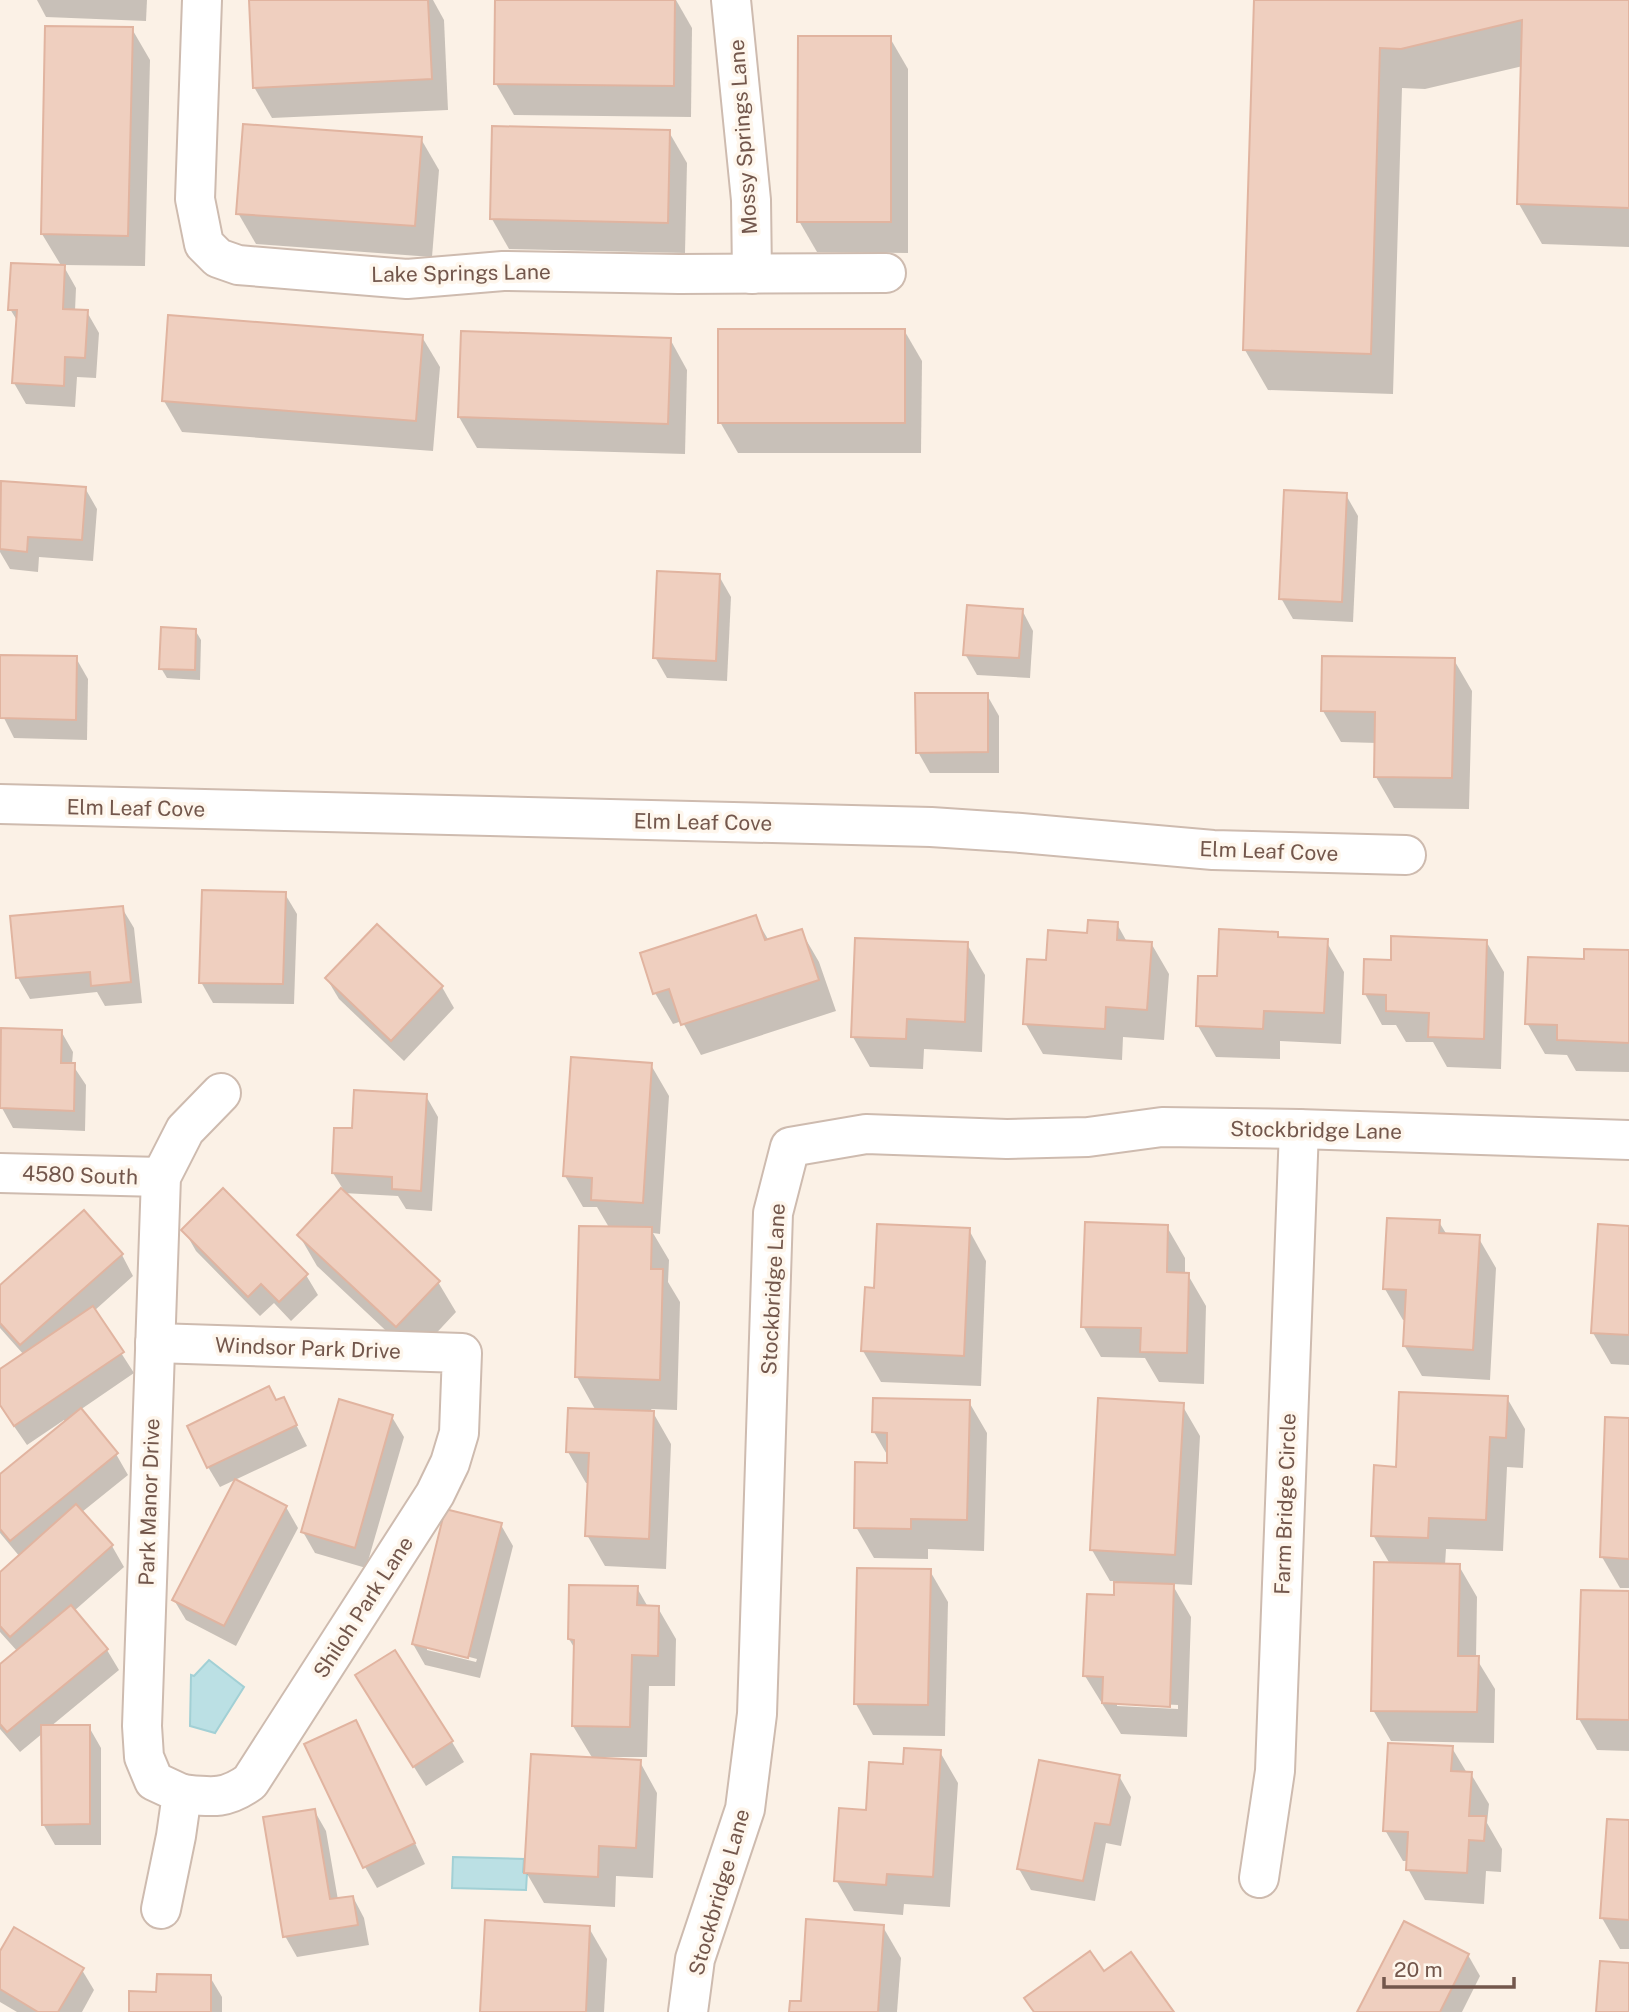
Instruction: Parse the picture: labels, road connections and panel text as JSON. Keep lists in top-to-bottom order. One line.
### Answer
{"streets":{"street":["Mossy Springs Lane","Lake Springs Lane","Elm Leaf Cove","Stockbridge Lane","4580 South","Windsor Park Drive","Park Manor Drive","Farm Bridge Circle","Shiloh Park Lane"]},"crossings":[["Mossy Springs Lane","Lake Springs Lane"],["Stockbridge Lane","Farm Bridge Circle"],["4580 South","Park Manor Drive"],["Windsor Park Drive","Park Manor Drive"],["Windsor Park Drive","Shiloh Park Lane"],["Park Manor Drive","Shiloh Park Lane"]],"scale_bar":"20 m"}
